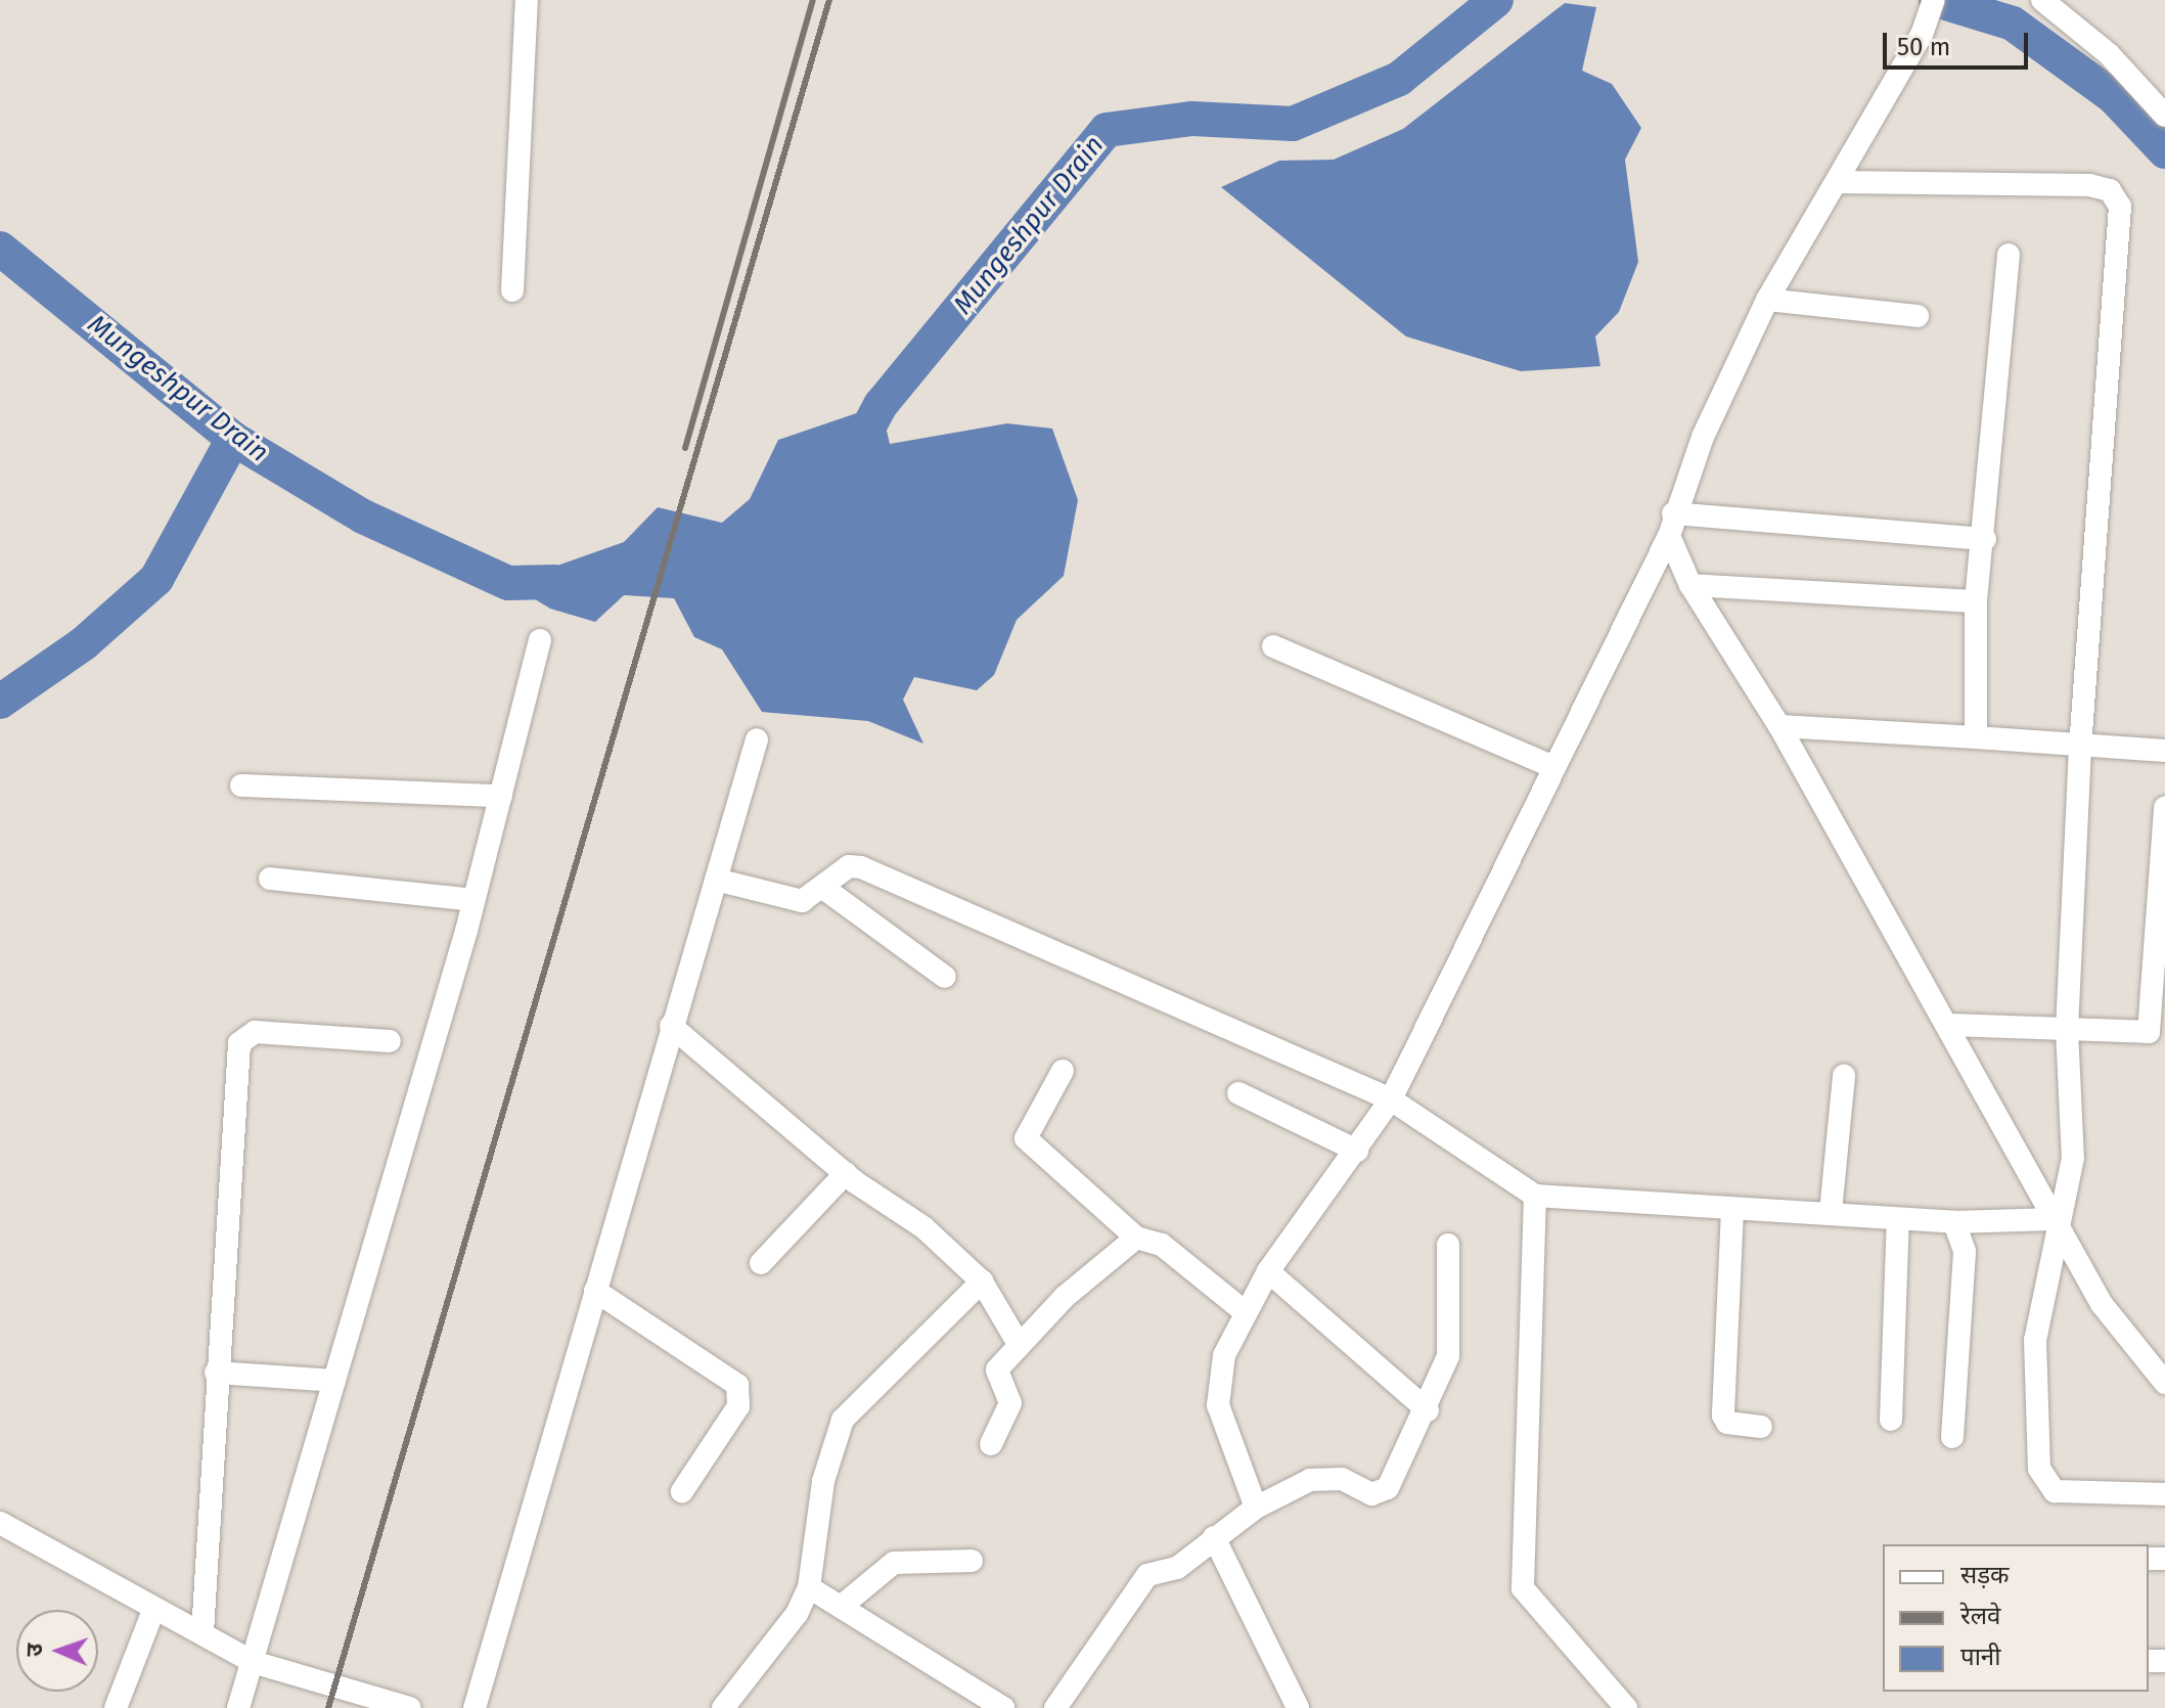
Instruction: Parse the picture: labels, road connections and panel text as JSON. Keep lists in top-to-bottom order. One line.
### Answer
{"water":["Mungeshpur Drain"],"legend":["सड़क","रेलवे","पानी"],"scale_bar":"50 m","north":"left"}
